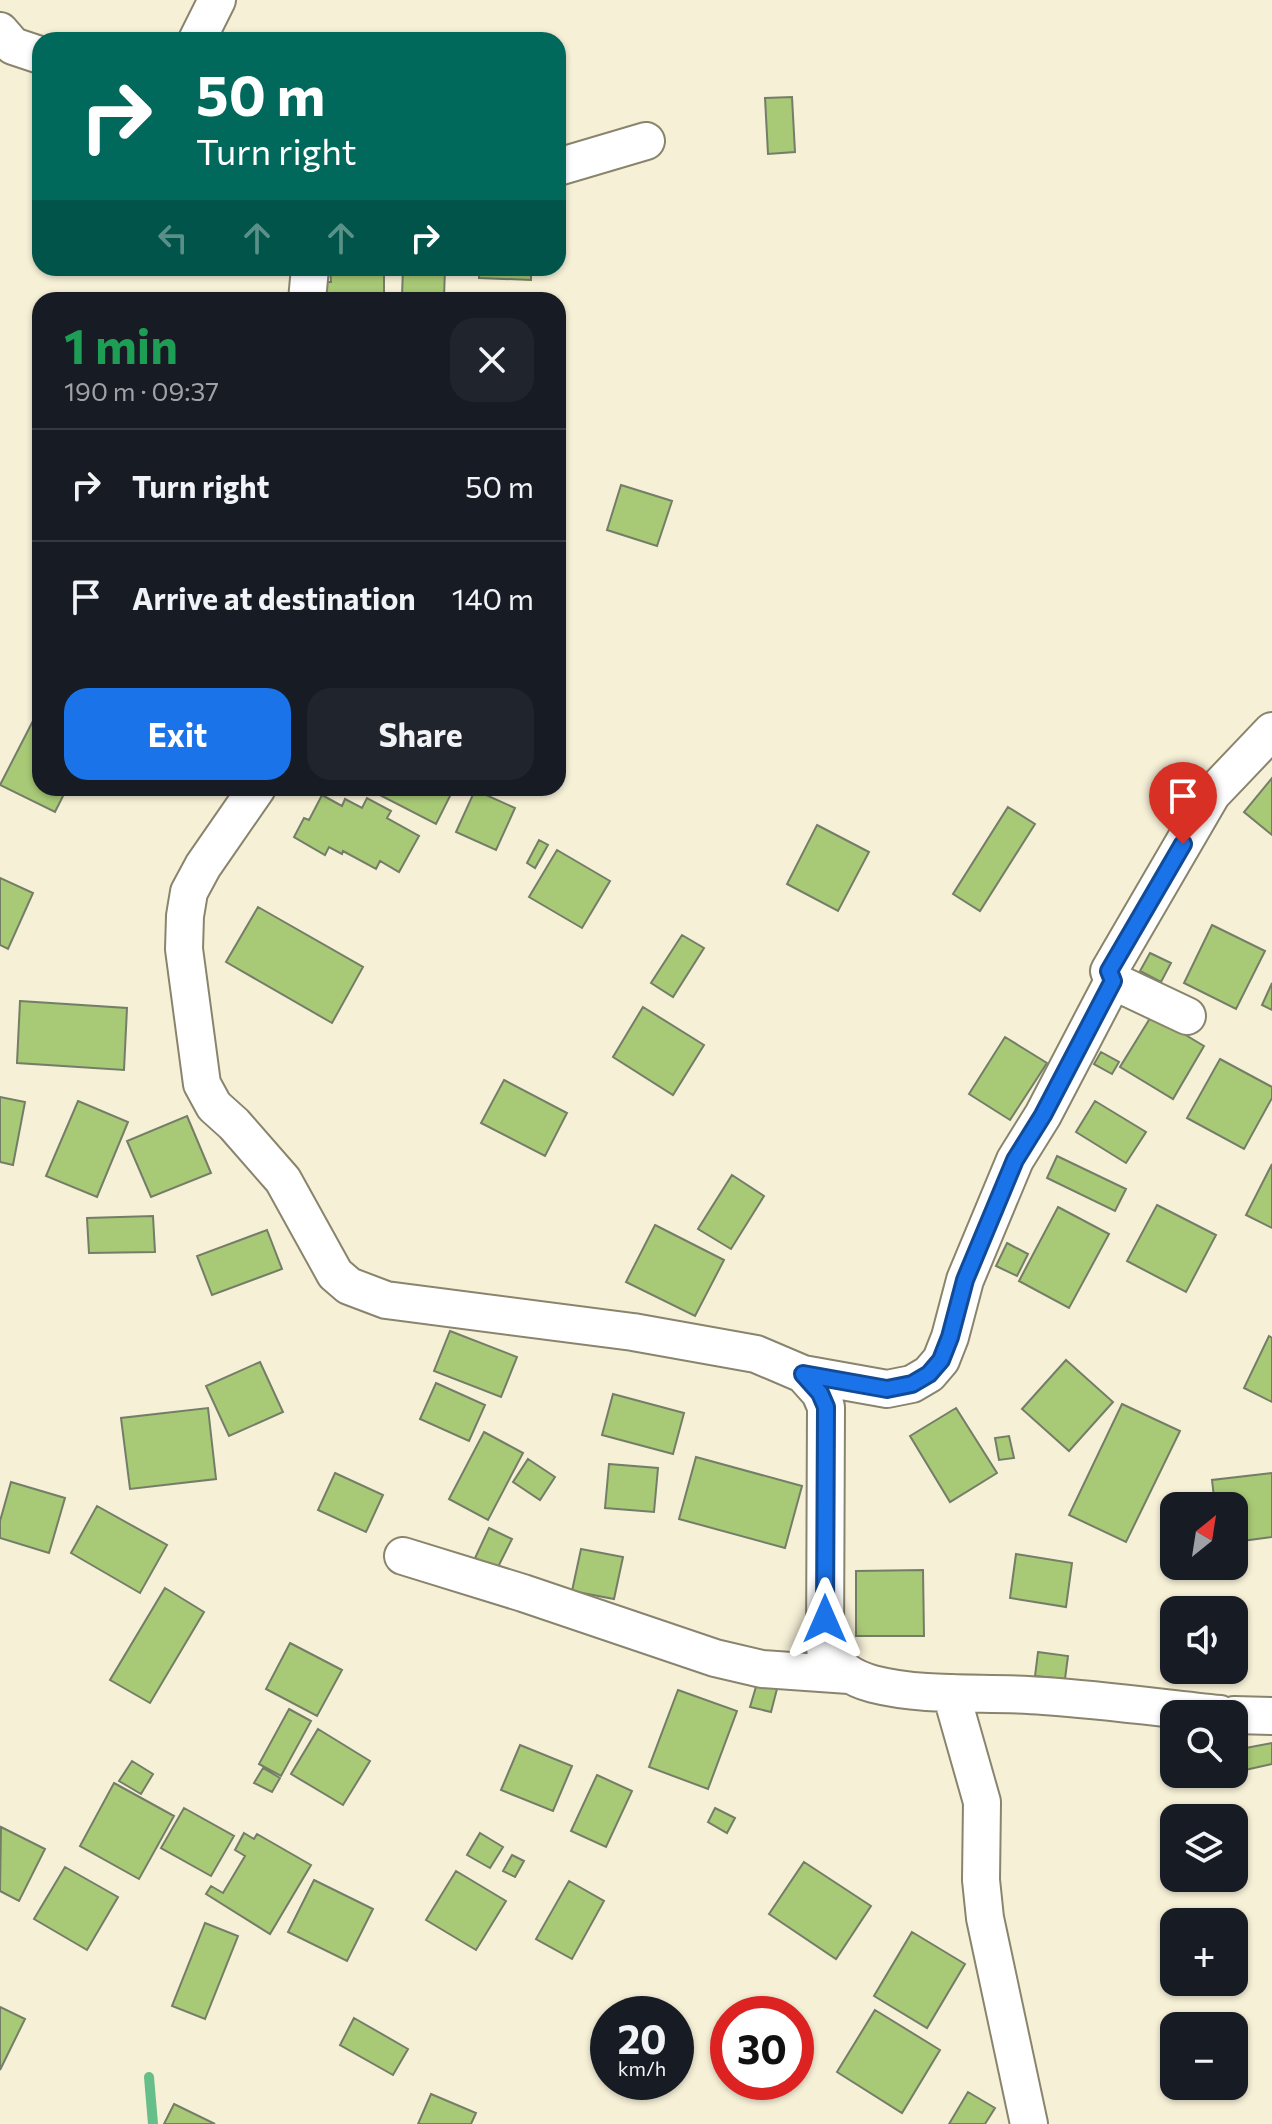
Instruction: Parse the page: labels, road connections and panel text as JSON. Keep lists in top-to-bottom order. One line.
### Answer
{"north":"top right","page":{"turn":["50 m","Turn right"],"heading":["1 min","190 m · 09:37"],"list":[{"name":"Turn right","value":"50 m"},{"name":"Arrive at destination","value":"140 m"}],"buttons":["Exit","Share"],"map_buttons":["+","−"],"speed":"20 km/h","limit":"30"}}
